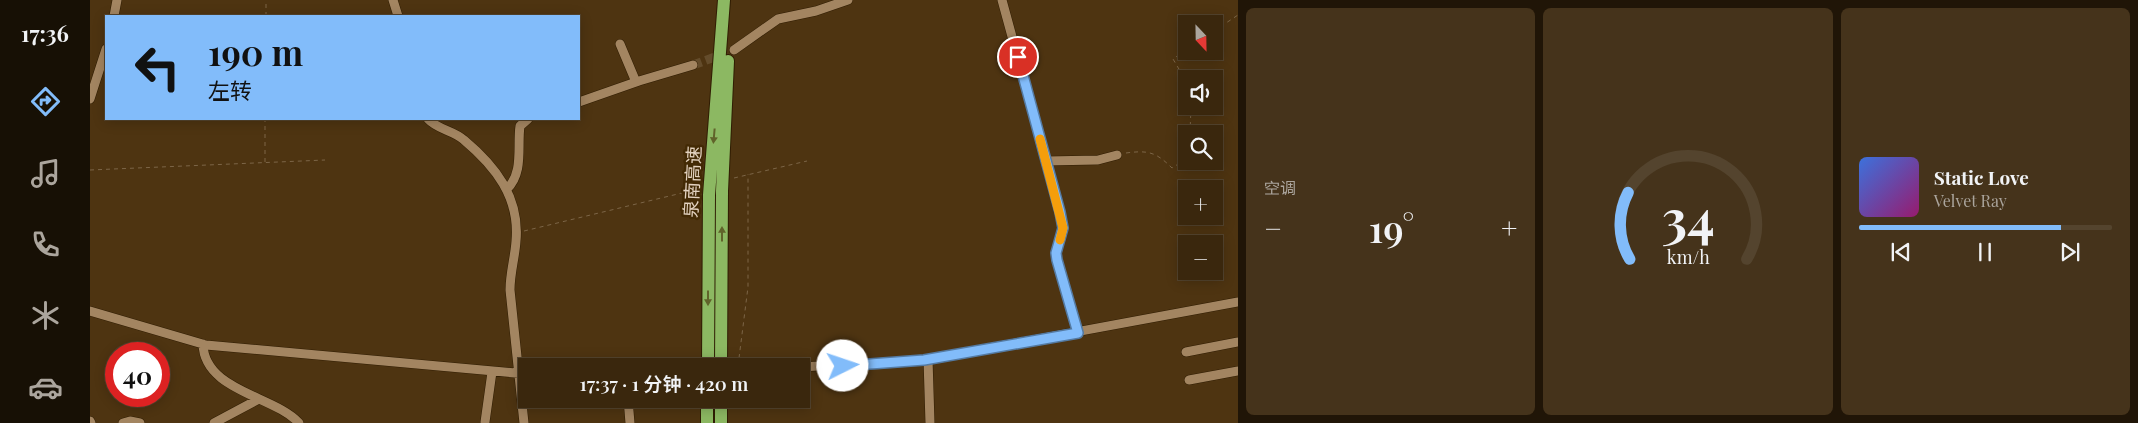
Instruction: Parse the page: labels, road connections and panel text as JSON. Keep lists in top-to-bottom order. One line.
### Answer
{"streets":{"highway":["泉南高速"]},"north":"bottom","page":{"tabs":"17:36","tile":"空调","map_buttons":["+","−"],"turn":["190 m","左转"],"song":["Static Love","Velvet Ray"],"heat":["−","19°","+"],"limit":"40","trip":"17:37 · 1 分钟 · 420 m","gauge":["34","km/h"]}}
